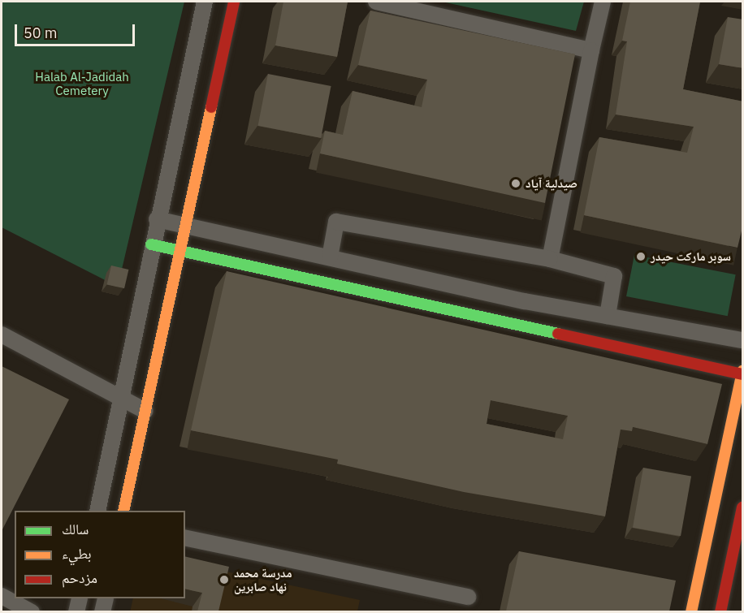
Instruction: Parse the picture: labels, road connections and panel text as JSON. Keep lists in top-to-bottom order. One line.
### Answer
{"parks":["Halab Al-Jadidah Cemetery"],"places":["صيدلية آياد","سوبر ماركت حيدر","مدرسة محمد نهاد صابرين"],"legend":["سالك","بطيء","مزدحم"],"scale_bar":"50 m"}
